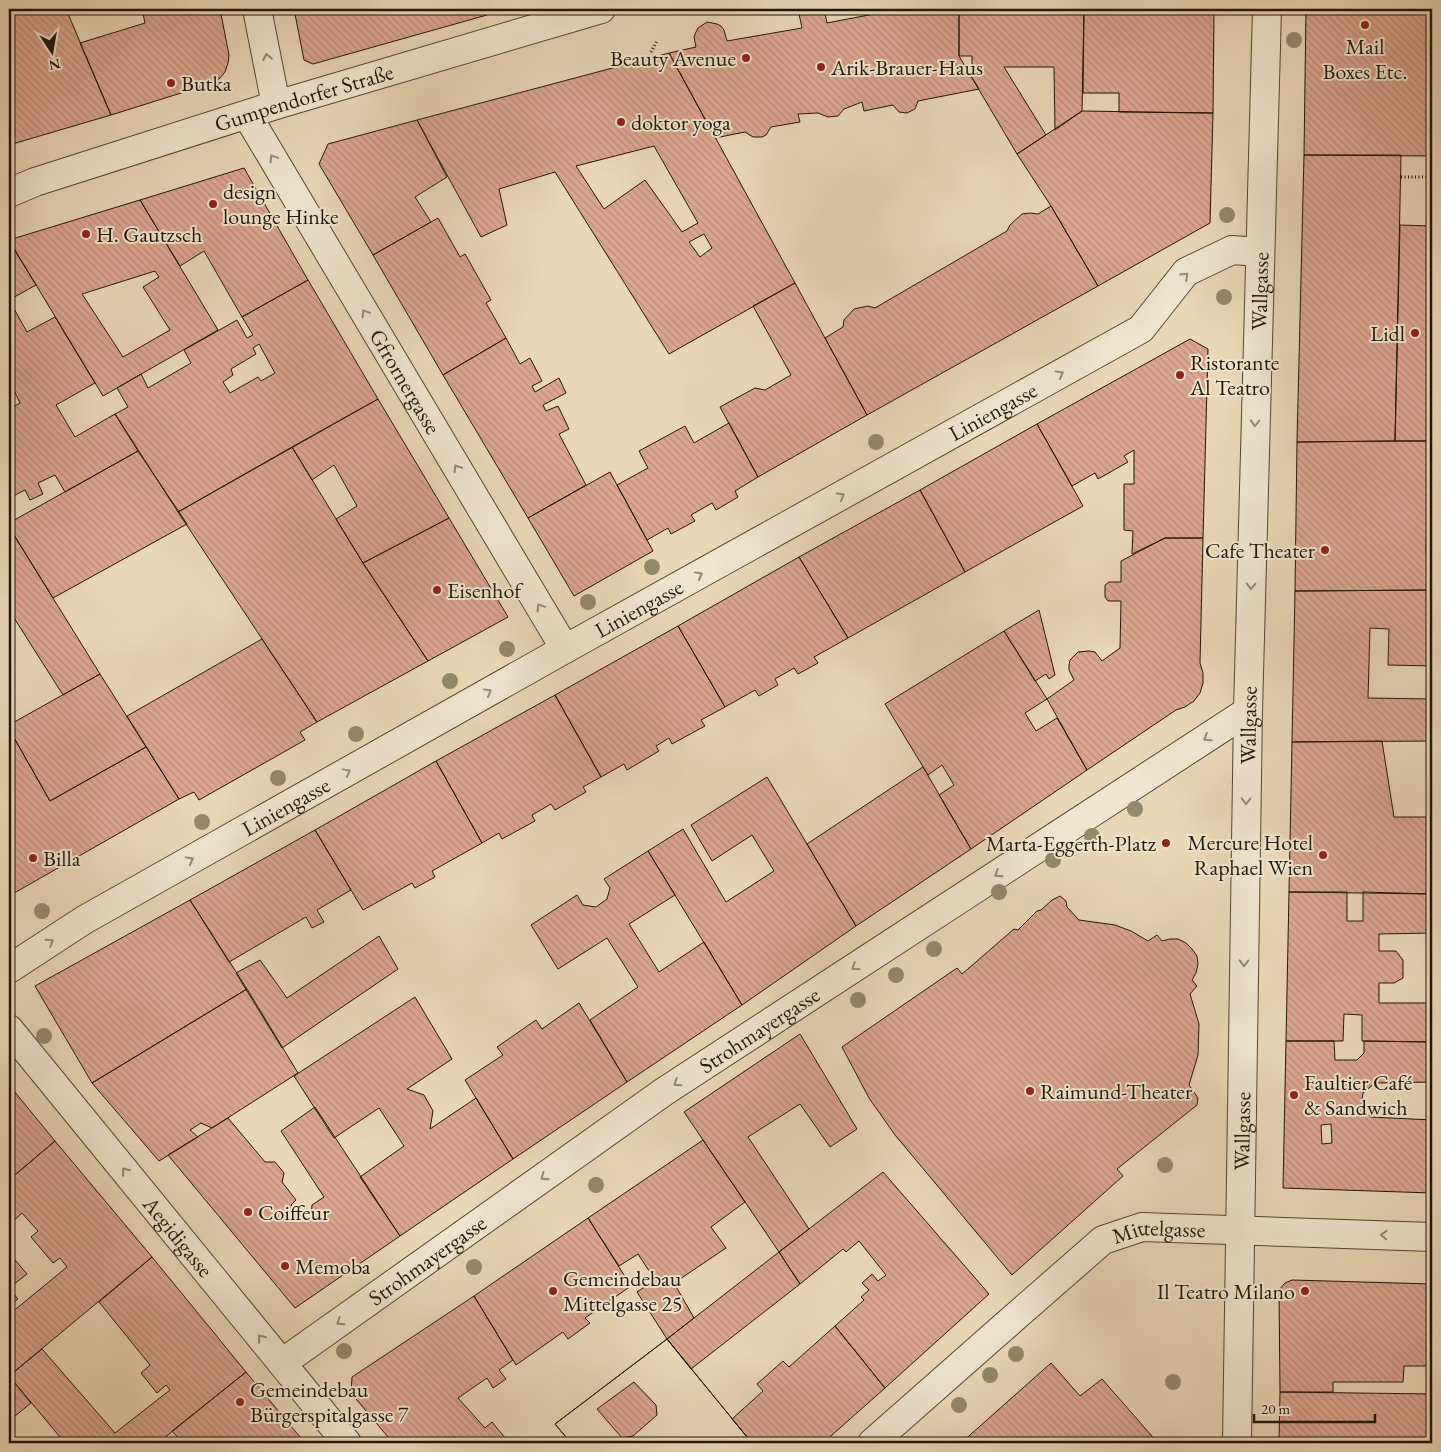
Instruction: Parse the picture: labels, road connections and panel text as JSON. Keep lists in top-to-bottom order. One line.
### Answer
{"streets":{"street":["Gumpendorfer Straße","Wallgasse","Gfrornergasse","Liniengasse","Strohmayergasse","Aegidigasse","Mittelgasse"]},"crossings":[["Gumpendorfer Straße","Gfrornergasse"],["Wallgasse","Liniengasse"],["Wallgasse","Strohmayergasse"],["Wallgasse","Mittelgasse"],["Gfrornergasse","Liniengasse"],["Strohmayergasse","Aegidigasse"]],"one_way":["Wallgasse","Gfrornergasse","Liniengasse","Strohmayergasse","Aegidigasse"],"places":["Mail Boxes Etc.","Beauty Avenue","Arik-Brauer-Haus","Butka","doktor yoga","design lounge Hinke","H. Gautzsch","Lidl","Ristorante Al Teatro","Cafe Theater","Eisenhof","Marta-Eggerth-Platz","Mercure Hotel Raphael Wien","Billa","Raimund-Theater","Faultier Café & Sandwich","Coiffeur","Memoba","Gemeindebau Mittelgasse 25","Il Teatro Milano","Gemeindebau Bürgerspitalgasse 7"],"scale_bar":"20 m","north":"bottom"}
